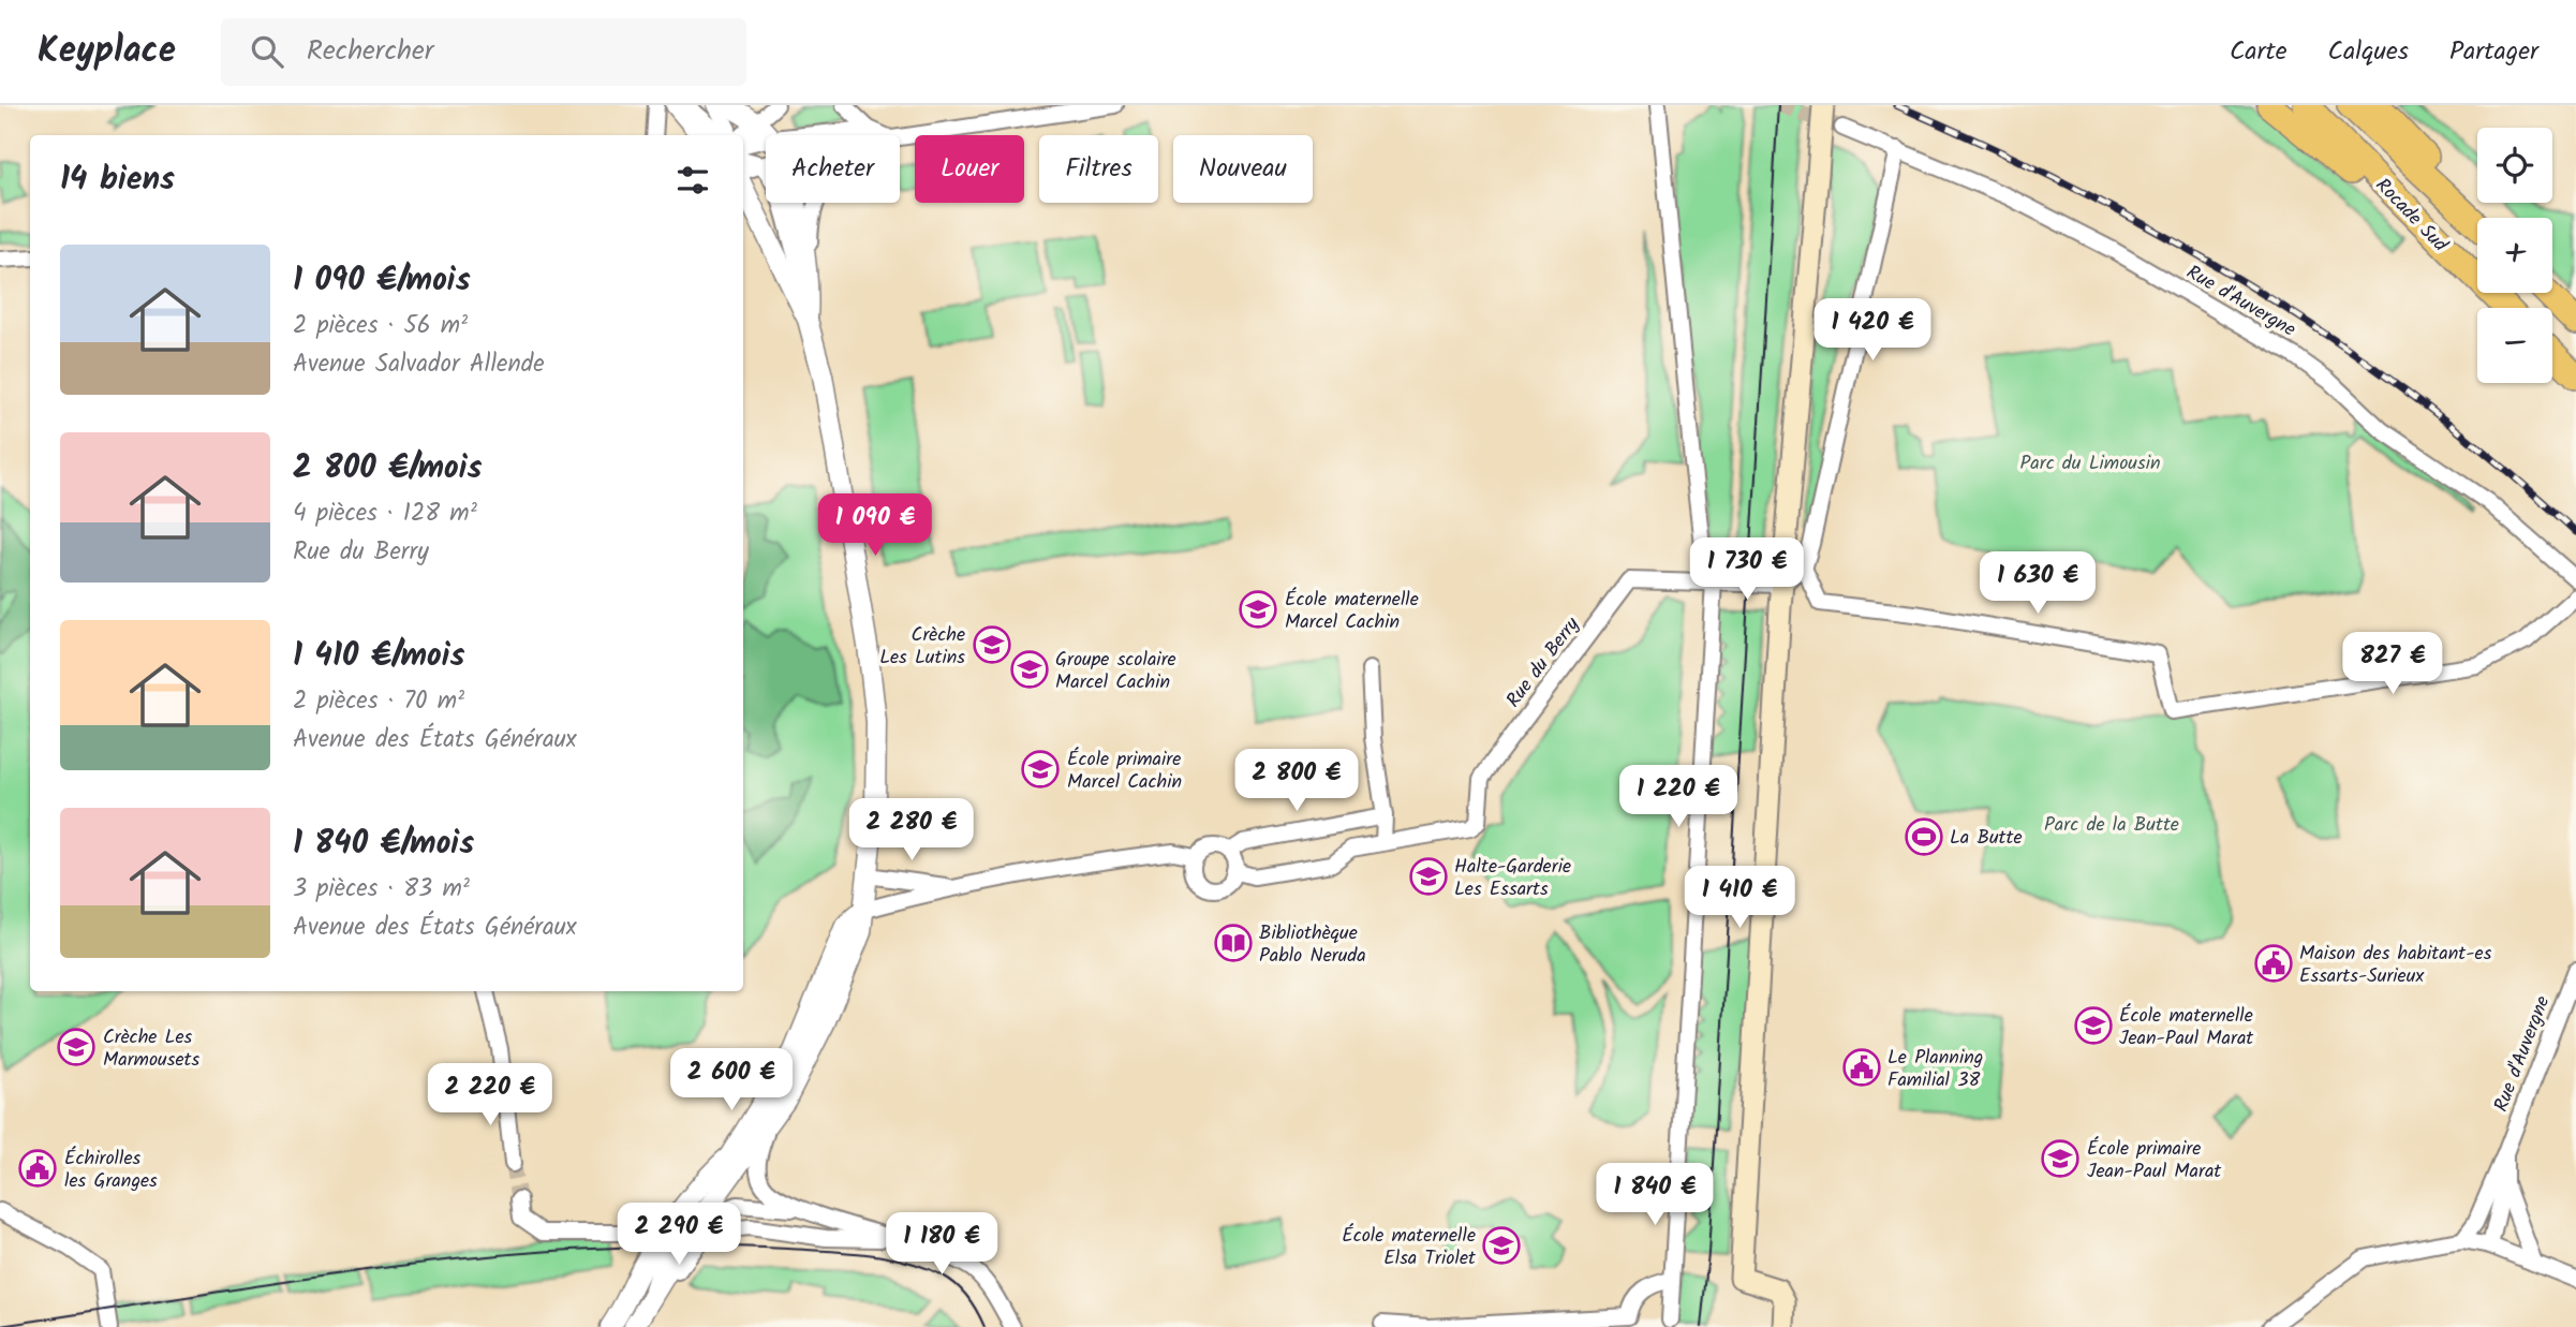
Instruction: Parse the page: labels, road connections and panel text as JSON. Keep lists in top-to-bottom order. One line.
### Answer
{"streets":{"highway":["Rocade Sud"],"street":["Rue d'Auvergne","Rue du Berry"]},"parks":["Parc du Limousin","Parc de la Butte"],"places":{"school or university":["École maternelle Marcel Cachin","Crèche Les Lutins","Groupe scolaire Marcel Cachin","École primaire Marcel Cachin","Halte-Garderie Les Essarts","École maternelle Jean-Paul Marat","Crèche Les Marmousets","École primaire Jean-Paul Marat","École maternelle Elsa Triolet"],"sports":["La Butte"],"library":["Bibliothèque Pablo Neruda"],"public building":["Maison des habitant-es Essarts-Surieux","Le Planning Familial 38","Échirolles les Granges"]},"page":{"header":"Keyplace","search":"Rechercher","nav":["Carte","Calques","Partager"],"map_buttons":["+","−"],"chip":["Acheter","Louer","Filtres","Nouveau"],"heading":"14 biens","list":[{"name":"1 090 €/mois","note":"2 pièces · 56 m² · Avenue Salvador Allende"},{"name":"2 800 €/mois","note":"4 pièces · 128 m² · Rue du Berry"},{"name":"1 410 €/mois","note":"2 pièces · 70 m² · Avenue des États Généraux"},{"name":"1 840 €/mois","note":"3 pièces · 83 m² · Avenue des États Généraux"}],"price":["1 420 €","1 090 €","1 730 €","1 630 €","827 €","2 800 €","1 220 €","2 280 €","1 410 €","2 600 €","2 220 €","1 840 €","2 290 €","1 180 €"]}}
